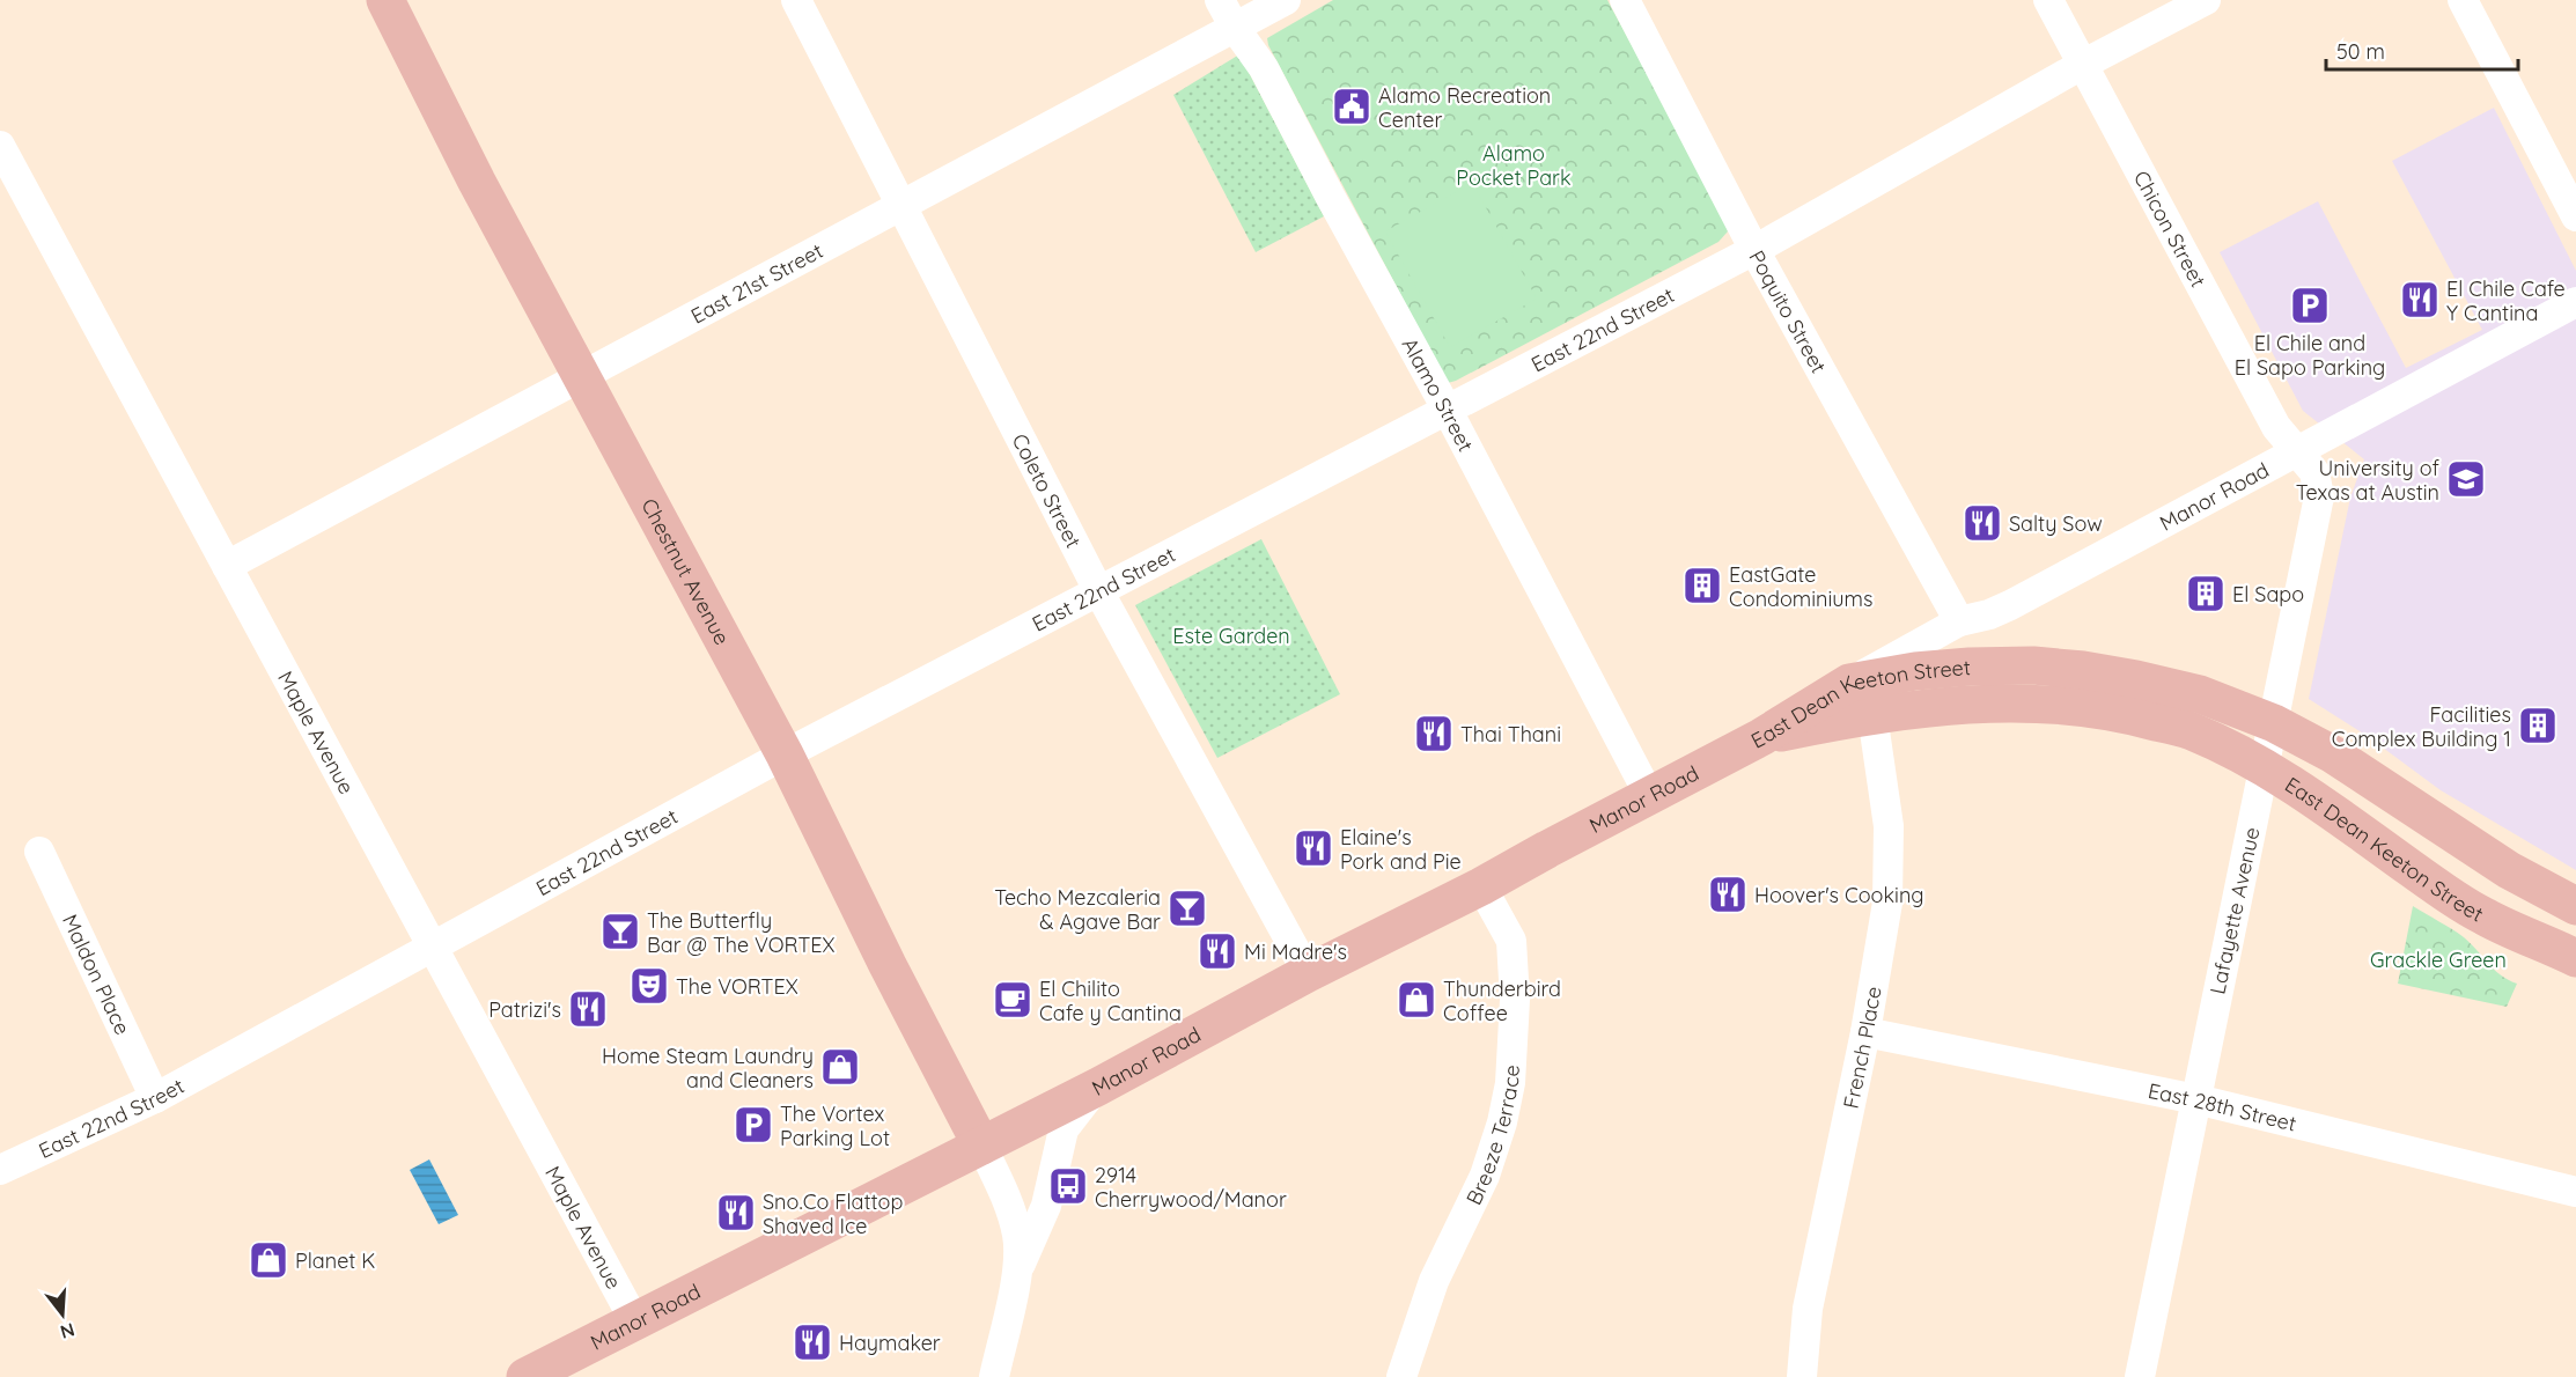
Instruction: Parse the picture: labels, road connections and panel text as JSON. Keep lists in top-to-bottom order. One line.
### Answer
{"streets":{"main road":["Manor Road","Chestnut Avenue","East Dean Keeton Street"],"street":["Chicon Street","East 21st Street","Poquito Street","East 22nd Street","Alamo Street","Coleto Street","Maple Avenue","Lafayette Avenue","Maldon Place","French Place","East 28th Street","Breeze Terrace"]},"crossings":[["Chicon Street","East 22nd Street"],["Chicon Street","Manor Road"],["Chicon Street","Lafayette Avenue"],["East 21st Street","Alamo Street"],["East 21st Street","Coleto Street"],["East 21st Street","Chestnut Avenue"],["East 21st Street","Maple Avenue"],["Poquito Street","East 22nd Street"],["Poquito Street","Manor Road"],["East 22nd Street","Alamo Street"],["East 22nd Street","Coleto Street"],["East 22nd Street","Chestnut Avenue"],["East 22nd Street","Maple Avenue"],["East 22nd Street","Maldon Place"],["Alamo Street","Manor Road"],["Coleto Street","Manor Road"],["Manor Road","Chestnut Avenue"],["Manor Road","East Dean Keeton Street"],["Manor Road","Maple Avenue"],["Manor Road","Lafayette Avenue"],["Manor Road","Breeze Terrace"],["East Dean Keeton Street","Lafayette Avenue"],["East Dean Keeton Street","French Place"],["Lafayette Avenue","East 28th Street"],["French Place","East 28th Street"]],"parks":["Alamo Pocket Park","Este Garden","Grackle Green"],"places":{"public building":["Alamo Recreation Center"],"restaurant":["El Chile Cafe Y Cantina","Salty Sow","Thai Thani","Elaine's Pork and Pie","Hoover's Cooking","Mi Madre's","Patrizi's","Sno.Co Flattop Shaved Ice","Haymaker"],"parking":["El Chile and El Sapo Parking","The Vortex Parking Lot"],"school or university":["University of Texas at Austin"],"building":["EastGate Condominiums","El Sapo","Facilities Complex Building 1"],"bar":["Techo Mezcaleria & Agave Bar","The Butterfly Bar @ The VORTEX"],"theatre":["The VORTEX"],"cafe":["El Chilito Cafe y Cantina"],"shop":["Thunderbird Coffee","Home Steam Laundry and Cleaners","Planet K"],"bus stop":["2914 Cherrywood/Manor"]},"scale_bar":"50 m","north":"bottom"}
